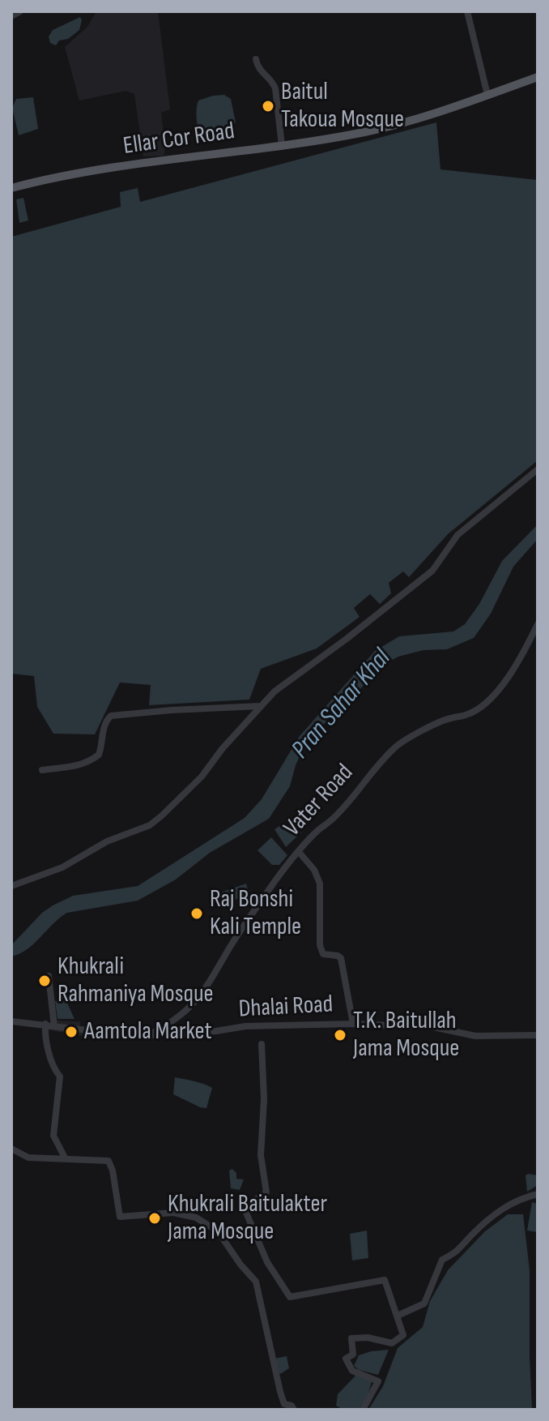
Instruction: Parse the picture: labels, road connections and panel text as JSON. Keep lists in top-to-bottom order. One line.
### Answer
{"streets":{"main road":["Ellar Cor Road"],"street":["Vater Road","Dhalai Road"]},"crossings":[["Vater Road","Dhalai Road"]],"water":["Pran Sahar Khal"],"places":["Baitul Takoua Mosque","Raj Bonshi Kali Temple","Khukrali Rahmaniya Mosque","Aamtola Market","T.K. Baitullah Jama Mosque","Khukrali Baitulakter Jama Mosque"]}
